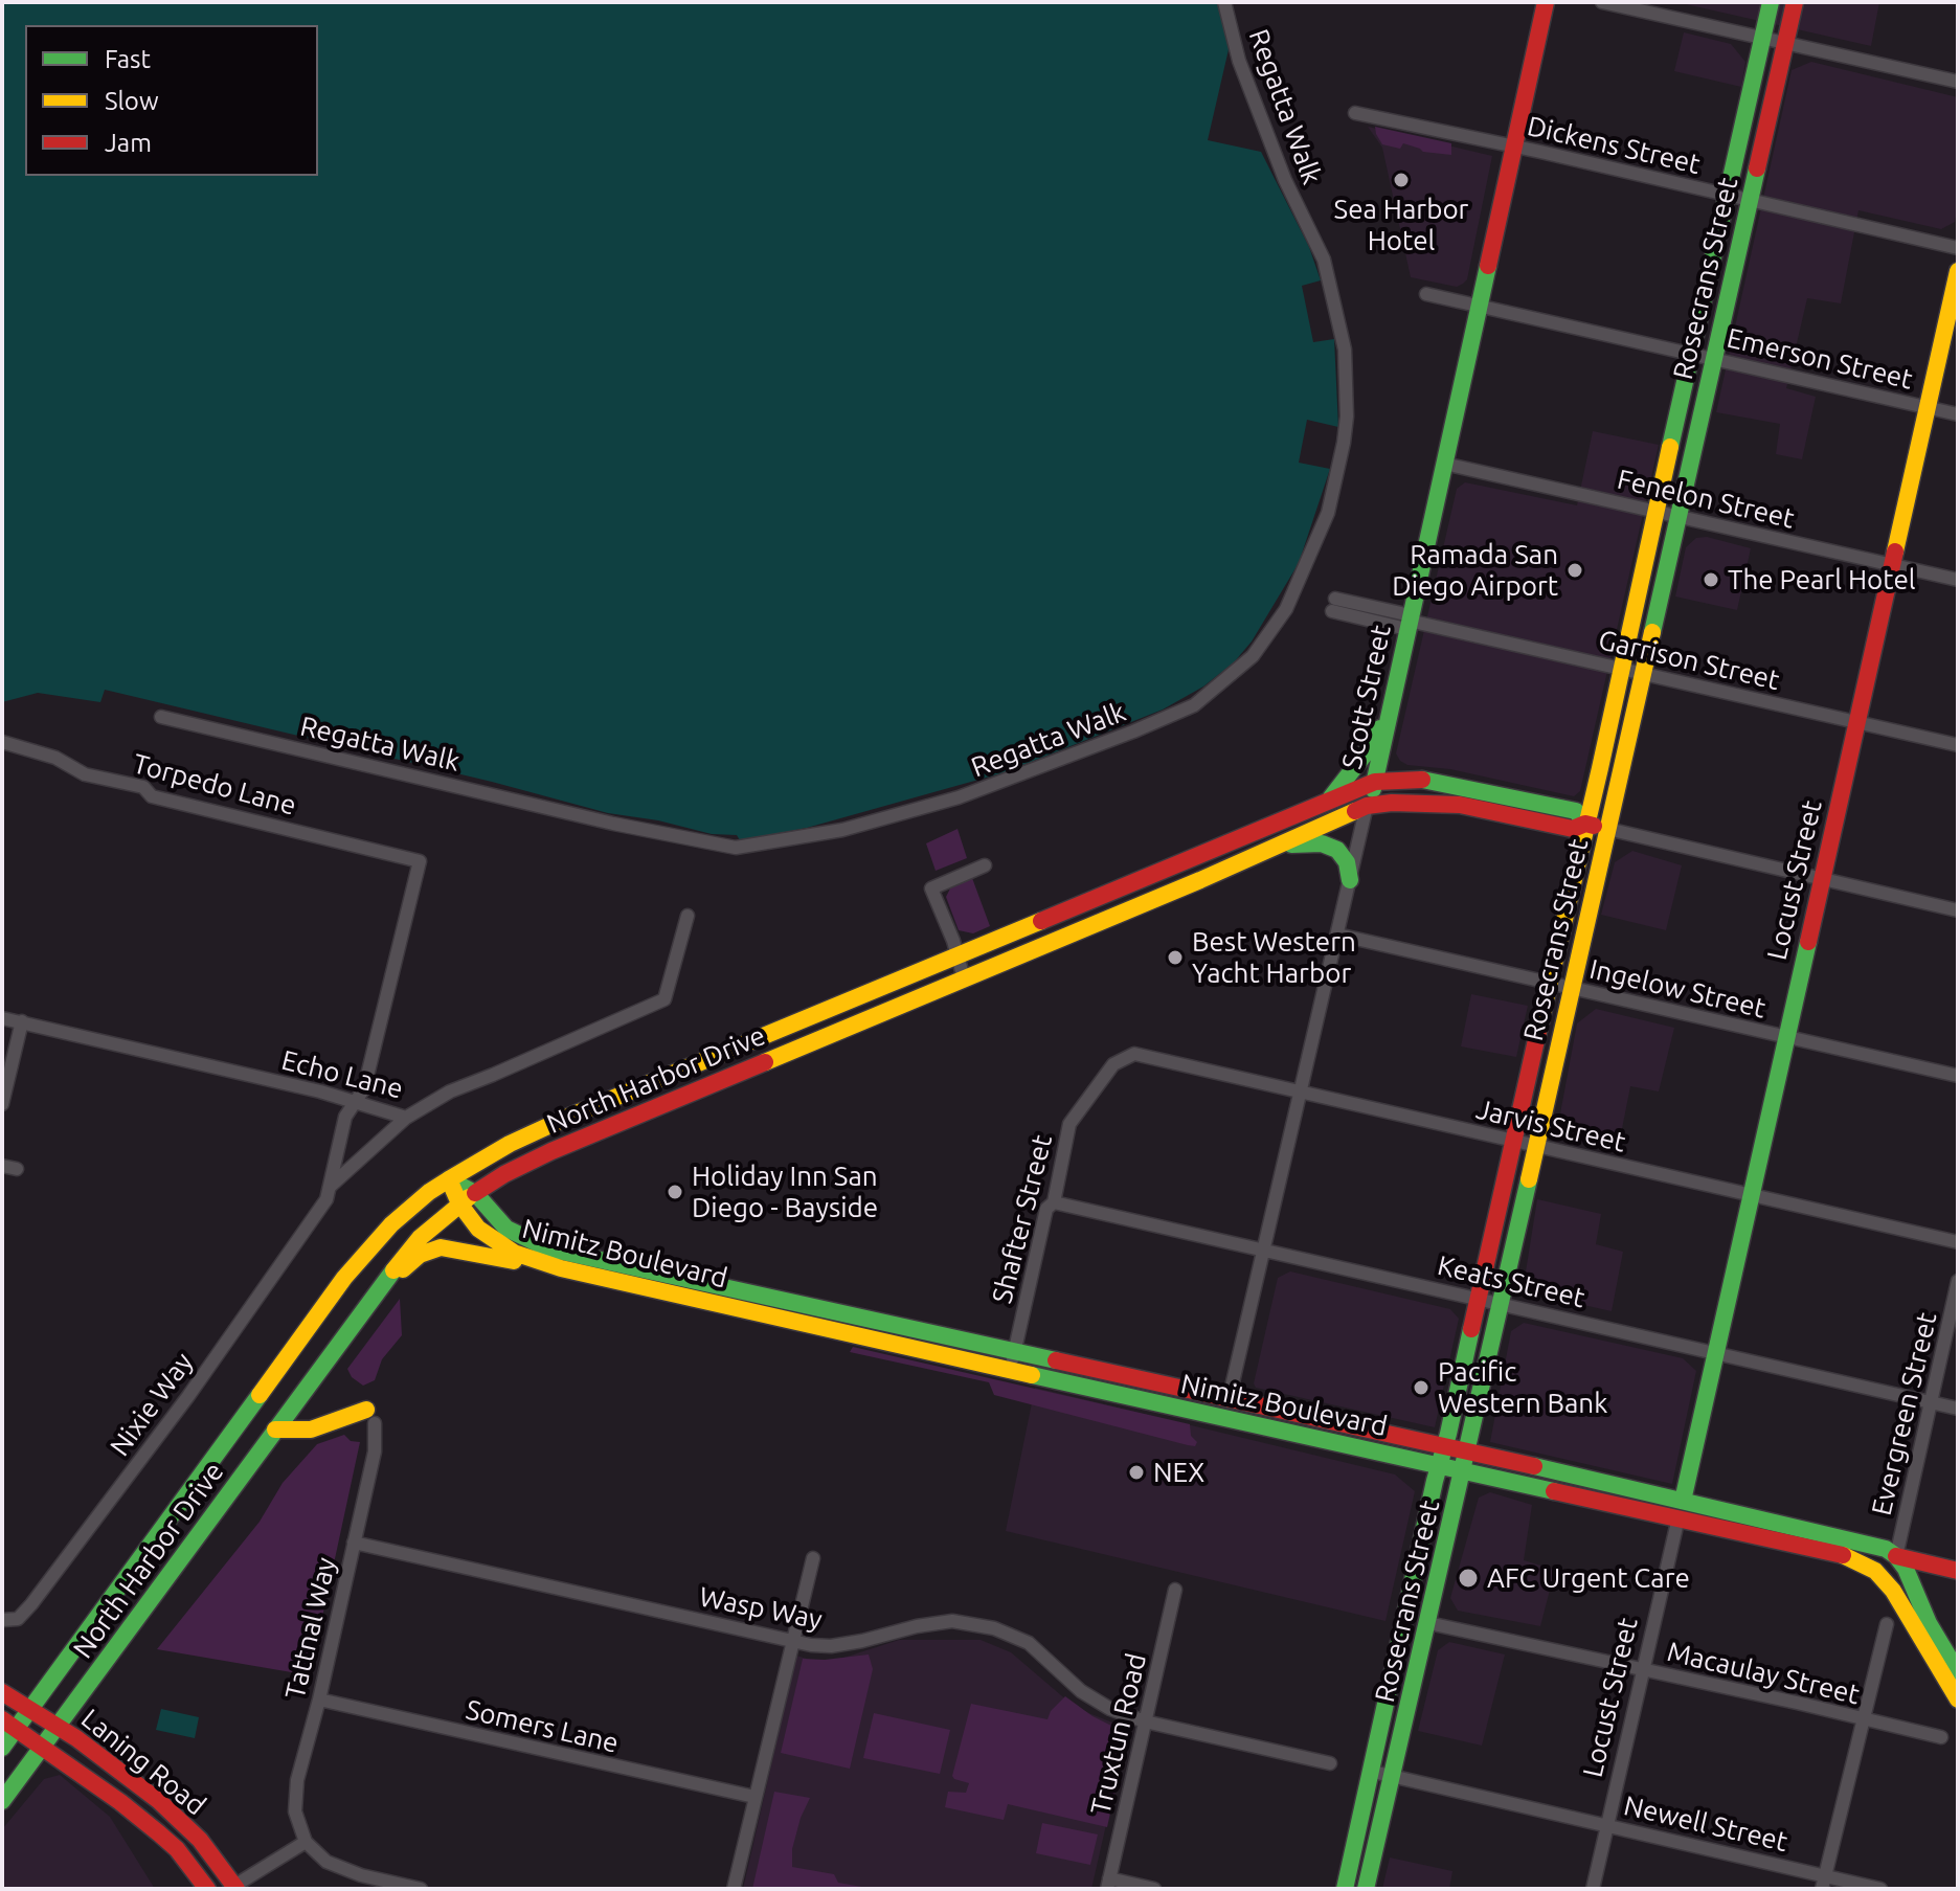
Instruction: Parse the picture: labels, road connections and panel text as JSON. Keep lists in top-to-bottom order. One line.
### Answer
{"streets":{"main road":["Rosecrans Street","Scott Street","Locust Street","North Harbor Drive","Nimitz Boulevard","Laning Road"],"street":["Regatta Walk","Dickens Street","Emerson Street","Fenelon Street","Garrison Street","Torpedo Lane","Ingelow Street","Echo Lane","Jarvis Street","Shafter Street","Keats Street","Nixie Way","Evergreen Street","Wasp Way","Tattnal Way","Macaulay Street","Somers Lane","Truxtun Road","Newell Street"]},"crossings":[["Dickens Street","Rosecrans Street"],["Dickens Street","Scott Street"],["Rosecrans Street","Emerson Street"],["Rosecrans Street","Fenelon Street"],["Rosecrans Street","Garrison Street"],["Rosecrans Street","Ingelow Street"],["Rosecrans Street","North Harbor Drive"],["Rosecrans Street","Jarvis Street"],["Rosecrans Street","Nimitz Boulevard"],["Rosecrans Street","Keats Street"],["Rosecrans Street","Macaulay Street"],["Rosecrans Street","Newell Street"],["Emerson Street","Scott Street"],["Emerson Street","Locust Street"],["Fenelon Street","Scott Street"],["Fenelon Street","Locust Street"],["Garrison Street","Scott Street"],["Garrison Street","Locust Street"],["Scott Street","Ingelow Street"],["Scott Street","North Harbor Drive"],["Scott Street","Jarvis Street"],["Scott Street","Nimitz Boulevard"],["Scott Street","Keats Street"],["Torpedo Lane","Echo Lane"],["Locust Street","Ingelow Street"],["Locust Street","Jarvis Street"],["Locust Street","Nimitz Boulevard"],["Locust Street","Keats Street"],["Locust Street","Macaulay Street"],["Locust Street","Newell Street"],["North Harbor Drive","Nimitz Boulevard"],["North Harbor Drive","Laning Road"],["Jarvis Street","Shafter Street"],["Shafter Street","Nimitz Boulevard"],["Shafter Street","Keats Street"],["Nimitz Boulevard","Evergreen Street"],["Keats Street","Evergreen Street"],["Wasp Way","Tattnal Way"],["Wasp Way","Truxtun Road"],["Tattnal Way","Somers Lane"]],"places":["Sea Harbor Hotel","Ramada San Diego Airport","The Pearl Hotel","Best Western Yacht Harbor","Holiday Inn San Diego - Bayside","Pacific Western Bank","NEX","AFC Urgent Care"],"legend":["Fast","Slow","Jam"]}
